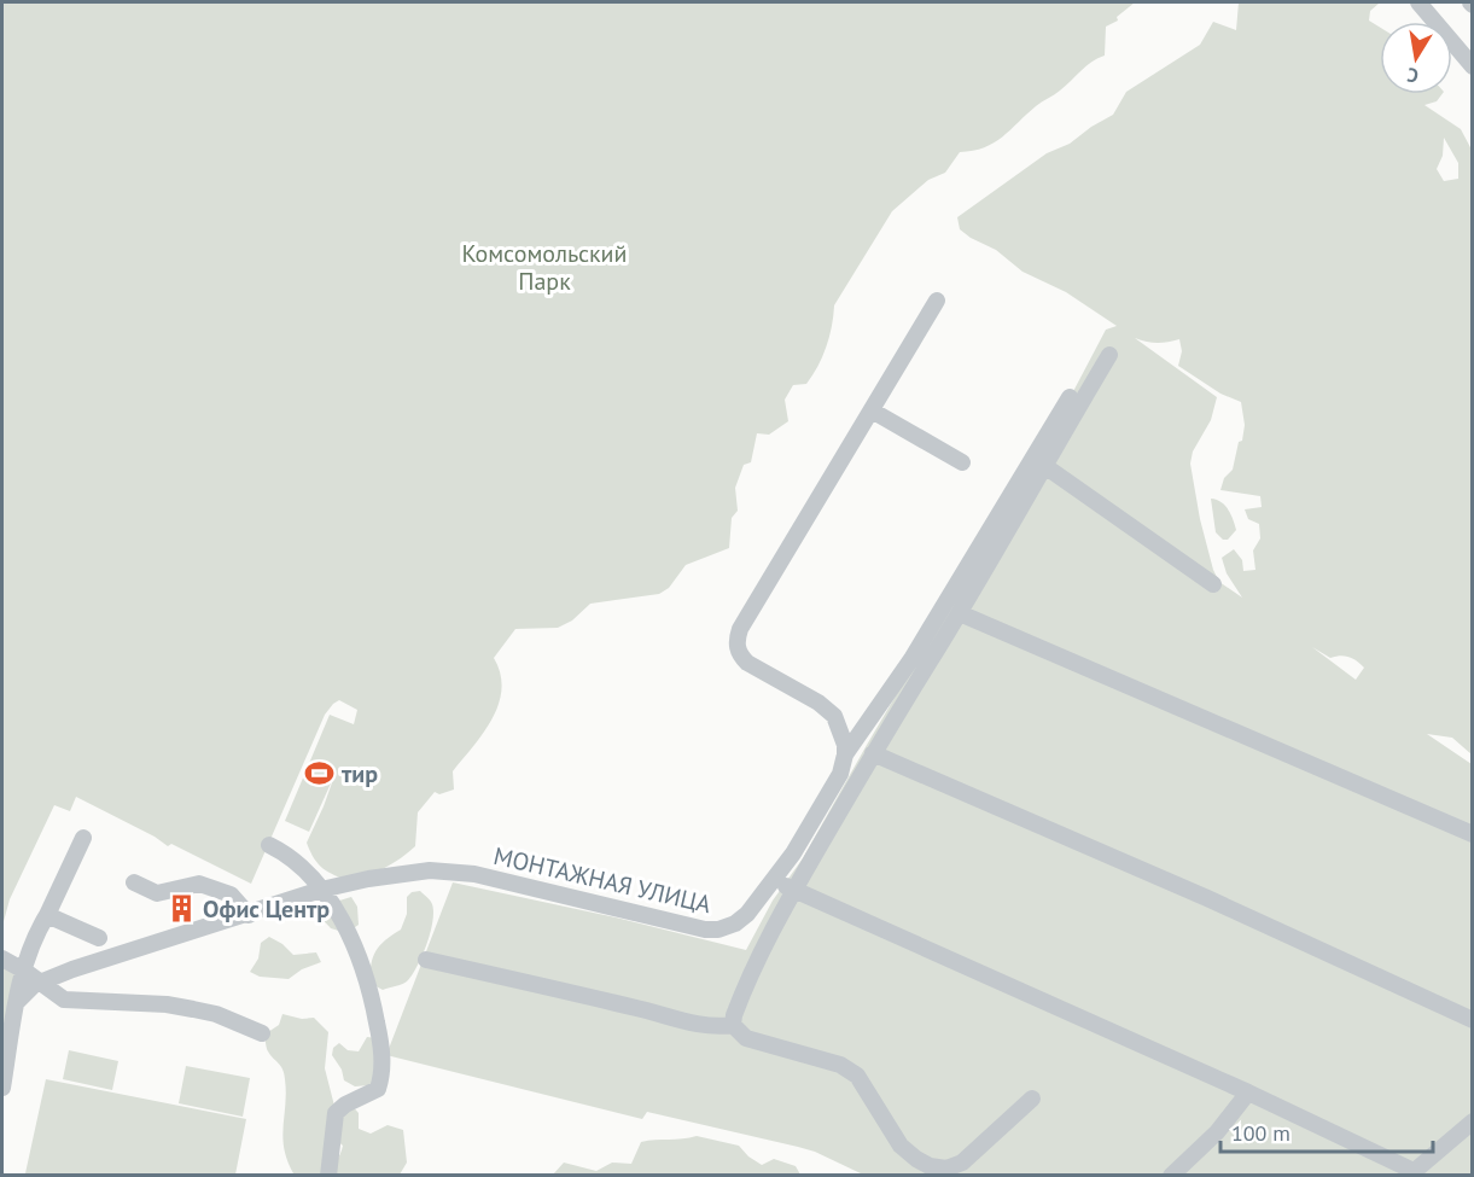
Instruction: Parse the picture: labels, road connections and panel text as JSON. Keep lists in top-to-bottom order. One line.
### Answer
{"streets":{"street":["МОНТАЖНАЯ УЛИЦА"]},"parks":["Комсомольский Парк"],"places":{"sports":["тир"],"building":["Офис Центр"]},"scale_bar":"100 m","north":"bottom"}
